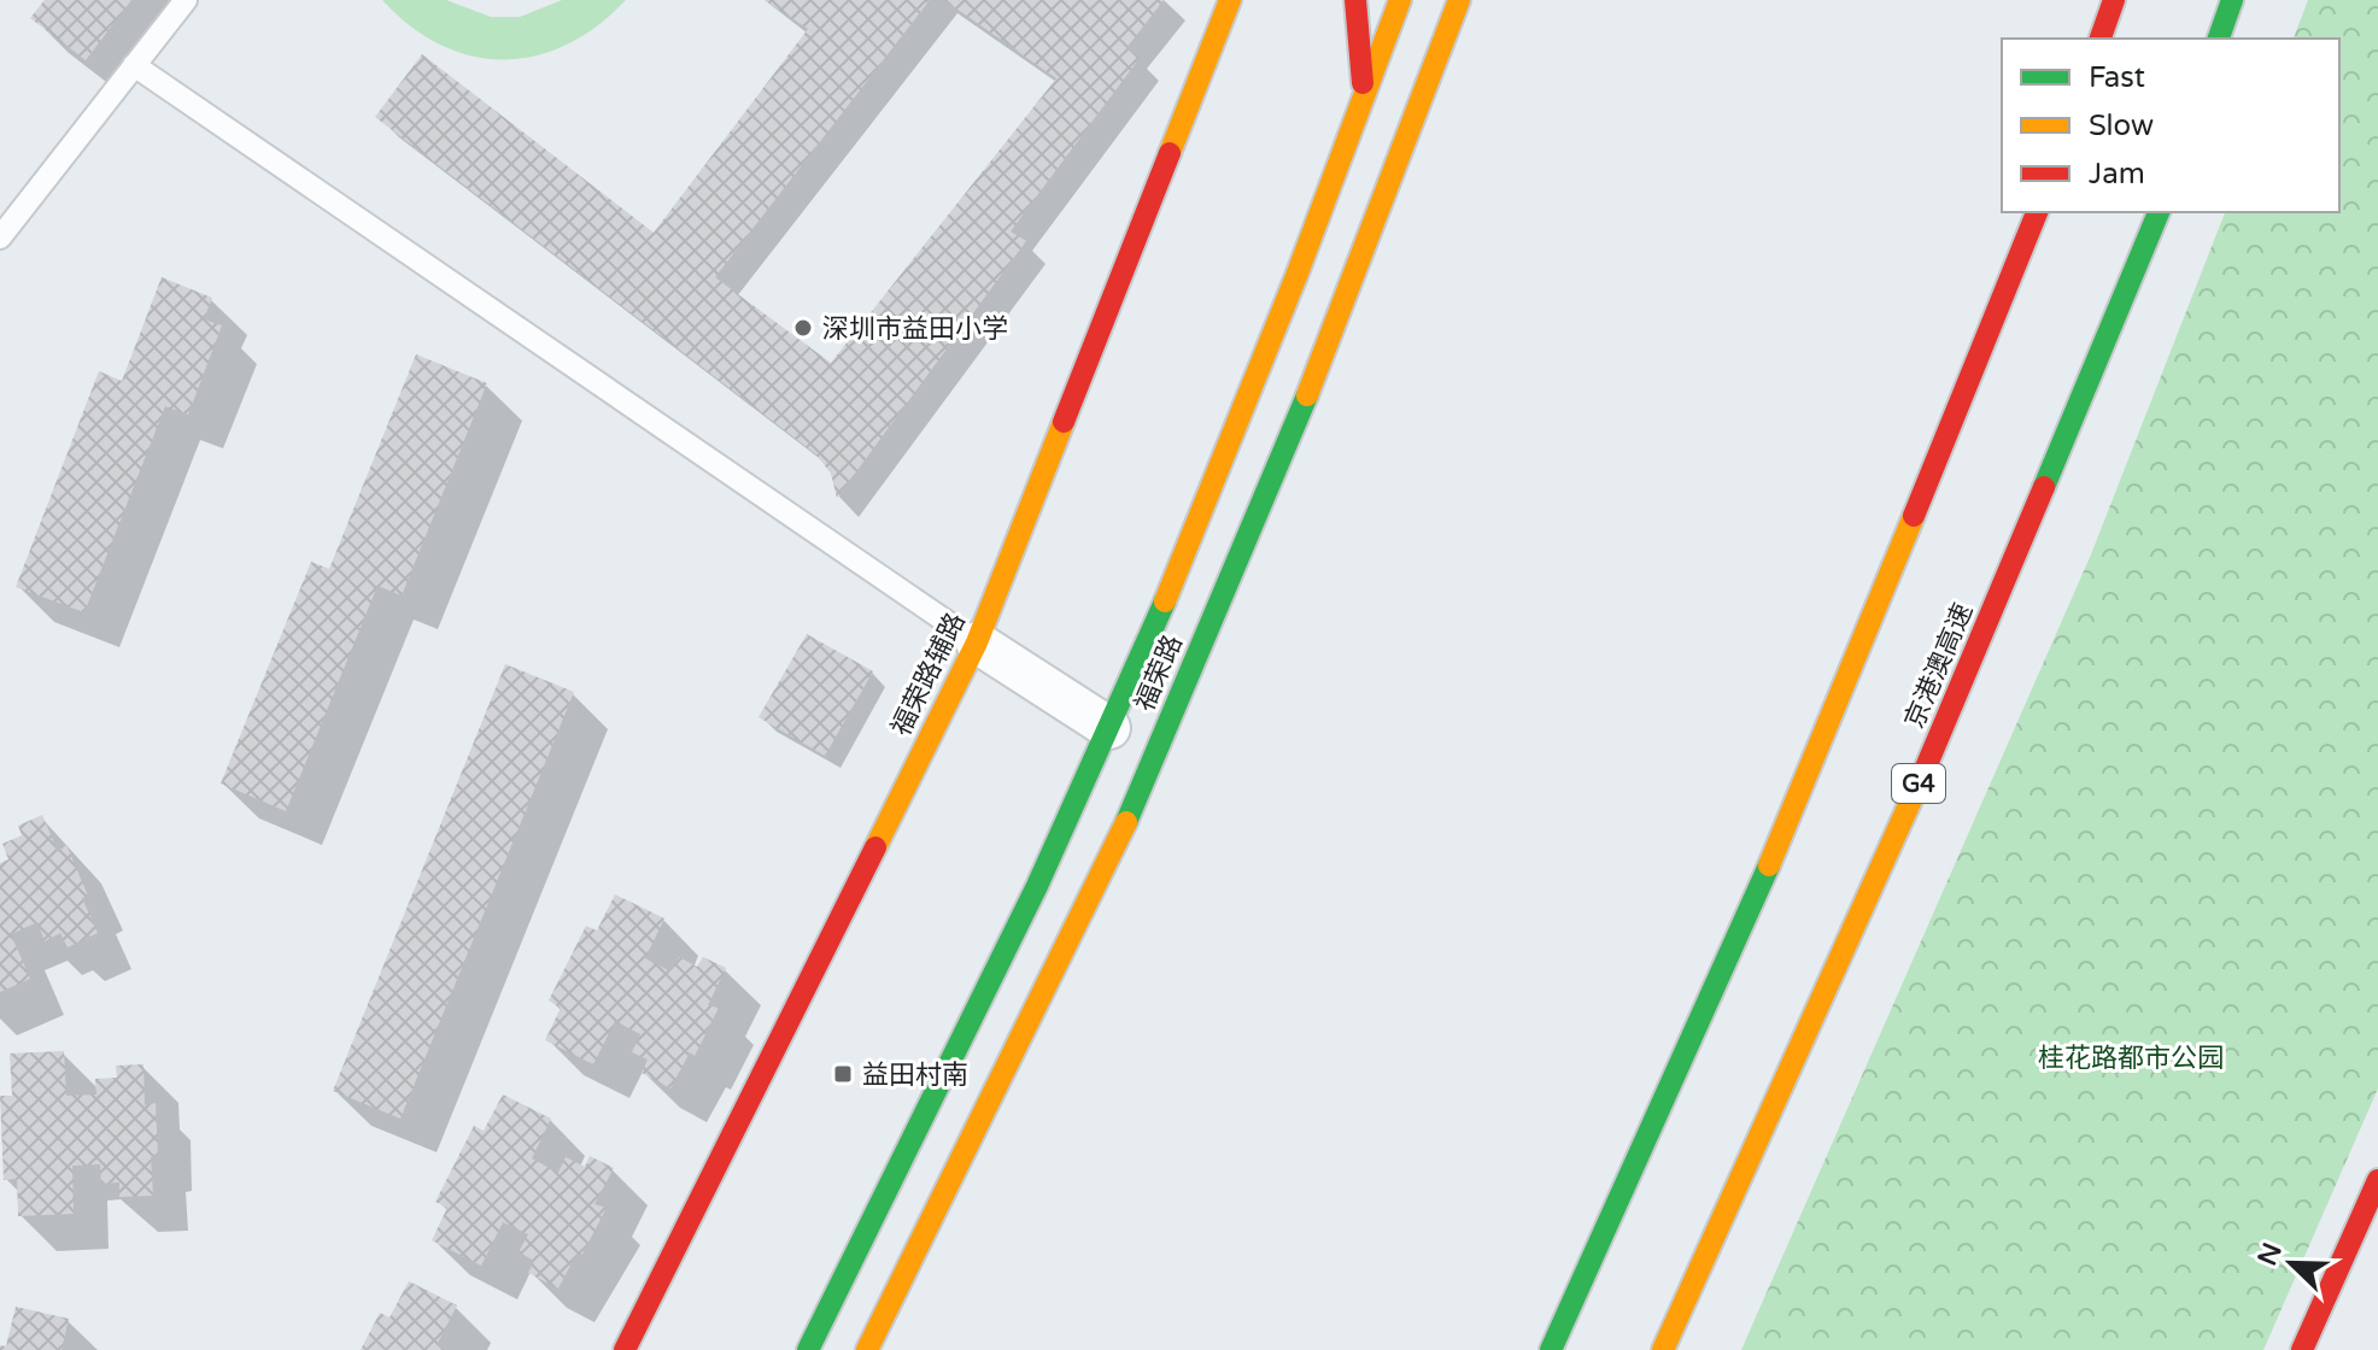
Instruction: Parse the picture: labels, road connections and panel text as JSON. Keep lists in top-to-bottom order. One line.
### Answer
{"streets":{"main road":["京港澳高速","福荣路","福荣路辅路","G4"]},"parks":["桂花路都市公园"],"places":{"other":["深圳市益田小学"],"transit":["益田村南"]},"legend":["Fast","Slow","Jam"],"north":"top left"}
